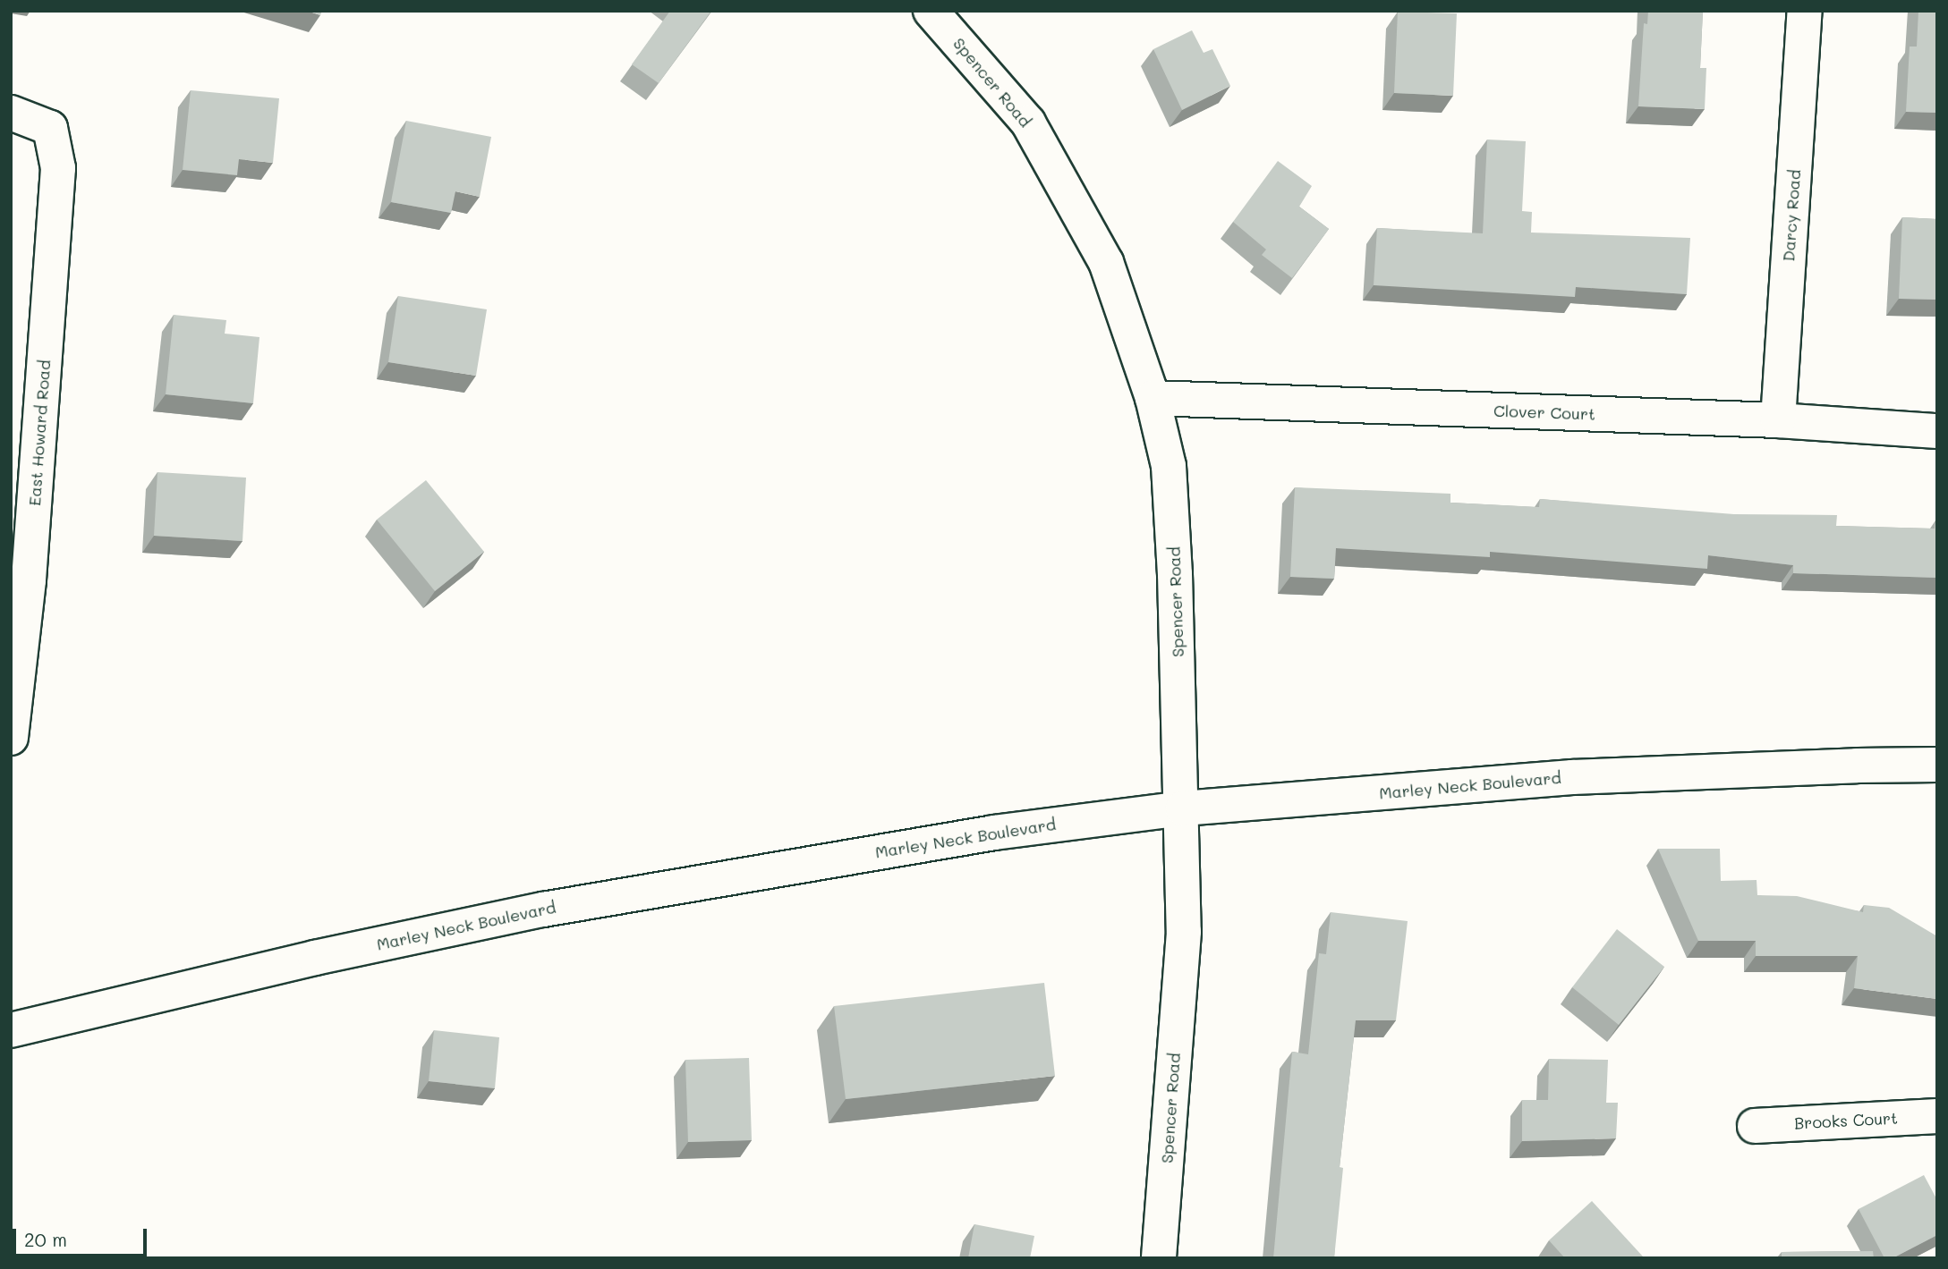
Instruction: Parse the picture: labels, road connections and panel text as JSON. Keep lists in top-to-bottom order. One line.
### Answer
{"streets":{"street":["Spencer Road","Darcy Road","Clover Court","East Howard Road","Marley Neck Boulevard","Brooks Court"]},"crossings":[["Spencer Road","Clover Court"],["Spencer Road","Marley Neck Boulevard"],["Darcy Road","Clover Court"]],"scale_bar":"20 m"}
